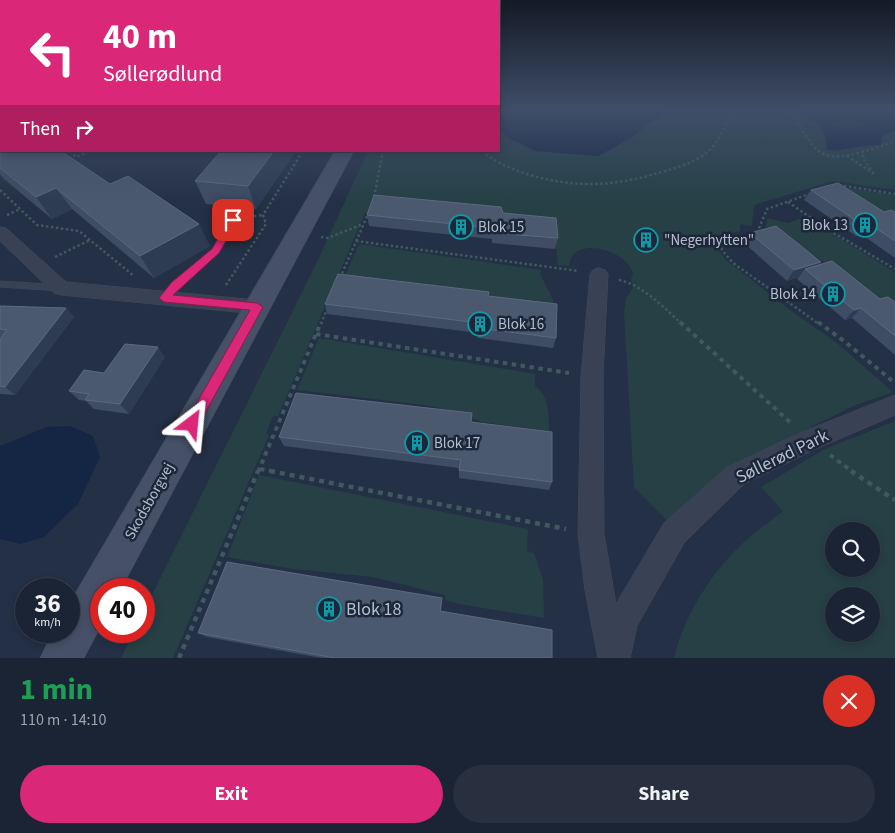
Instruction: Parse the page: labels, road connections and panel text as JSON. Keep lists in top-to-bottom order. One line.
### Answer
{"streets":{"street":["Søllerød Park","Skodsborgvej"]},"places":{"building":["Blok 13","Blok 15","\"Negerhytten\"","Blok 14","Blok 16","Blok 17","Blok 18"]},"page":{"turn":["40 m","Søllerødlund"],"then":"Then","speed":"36 km/h","limit":"40","heading":["1 min","110 m · 14:10"],"buttons":["Exit","Share"]}}
